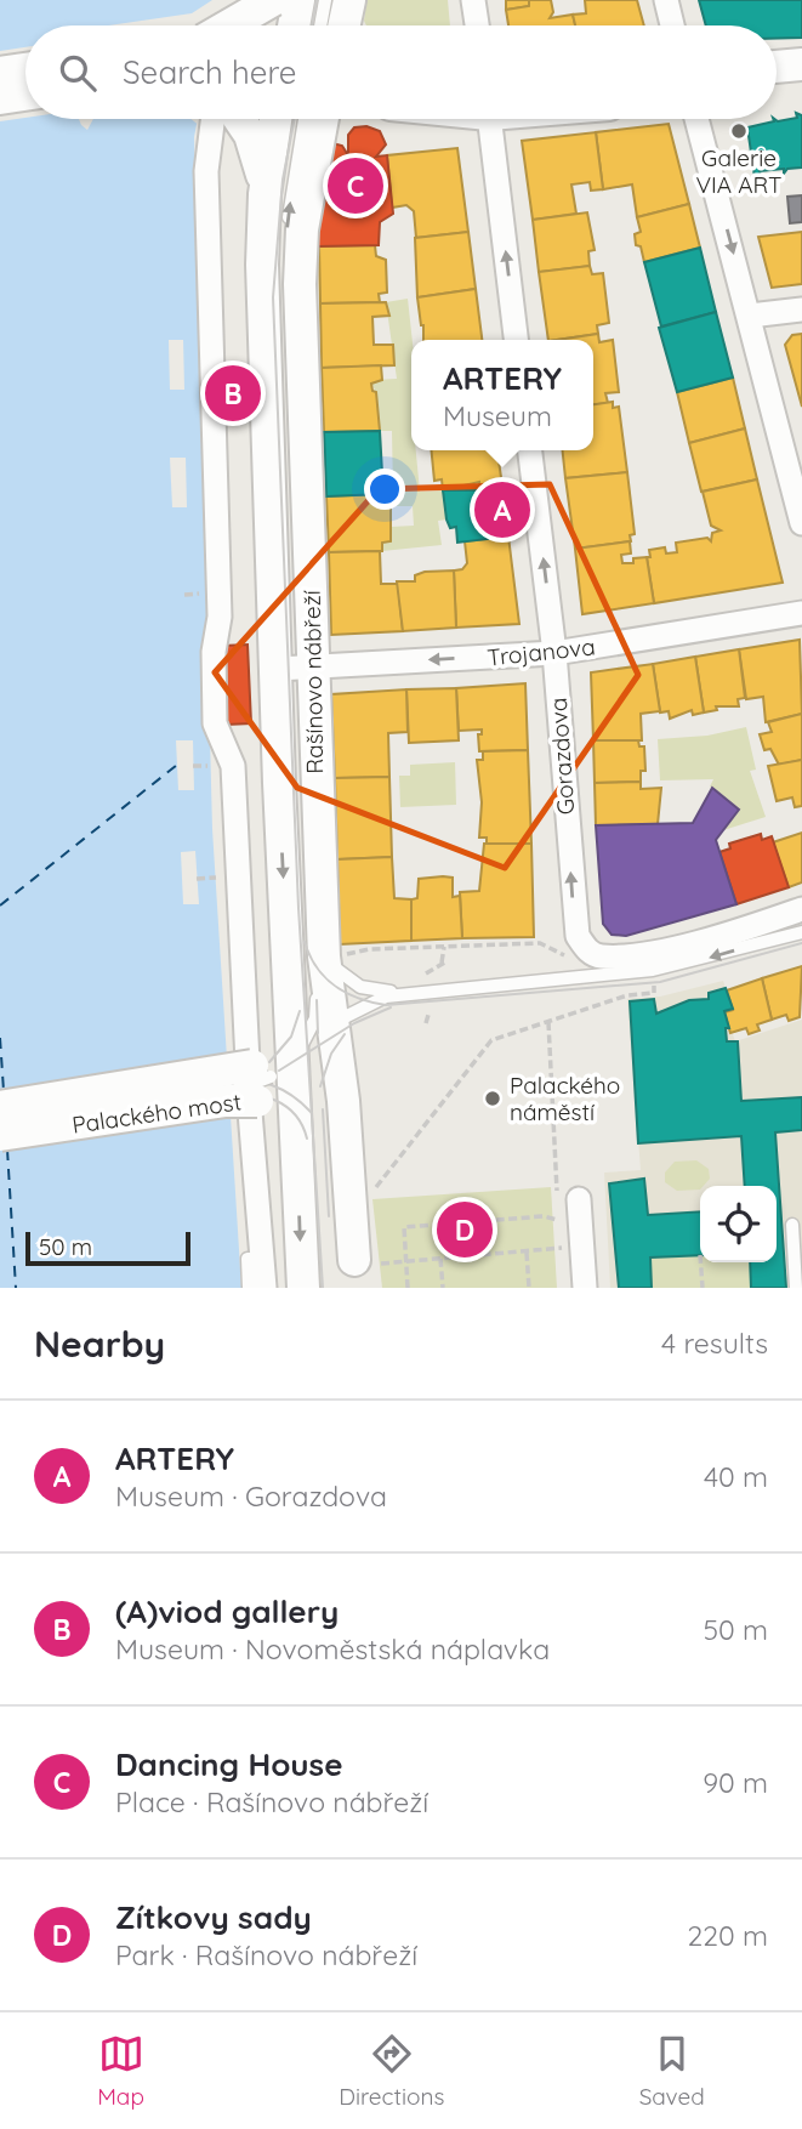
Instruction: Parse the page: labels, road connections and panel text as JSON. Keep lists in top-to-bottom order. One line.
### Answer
{"streets":{"main road":["Rašínovo nábřeží","Palackého most"],"street":["Trojanova","Gorazdova"]},"crossings":[["Trojanova","Rašínovo nábřeží"],["Trojanova","Gorazdova"],["Rašínovo nábřeží","Palackého most"]],"one_way":["Trojanova"],"places":["Galerie VIA ART","Palackého náměstí"],"scale_bar":"50 m","page":{"search":"Search here","pins":["C","B","A","D"],"popup":["ARTERY","Museum"],"scale":"50 m","heading":["Nearby","4 results"],"list":[{"mark":"A","name":"ARTERY","note":"Museum · Gorazdova","value":"40 m"},{"mark":"B","name":"(A)viod gallery","note":"Museum · Novoměstská náplavka","value":"50 m"},{"mark":"C","name":"Dancing House","note":"Place · Rašínovo nábřeží","value":"90 m"},{"mark":"D","name":"Zítkovy sady","note":"Park · Rašínovo nábřeží","value":"220 m"}],"nav":["Map","Directions","Saved"]}}
